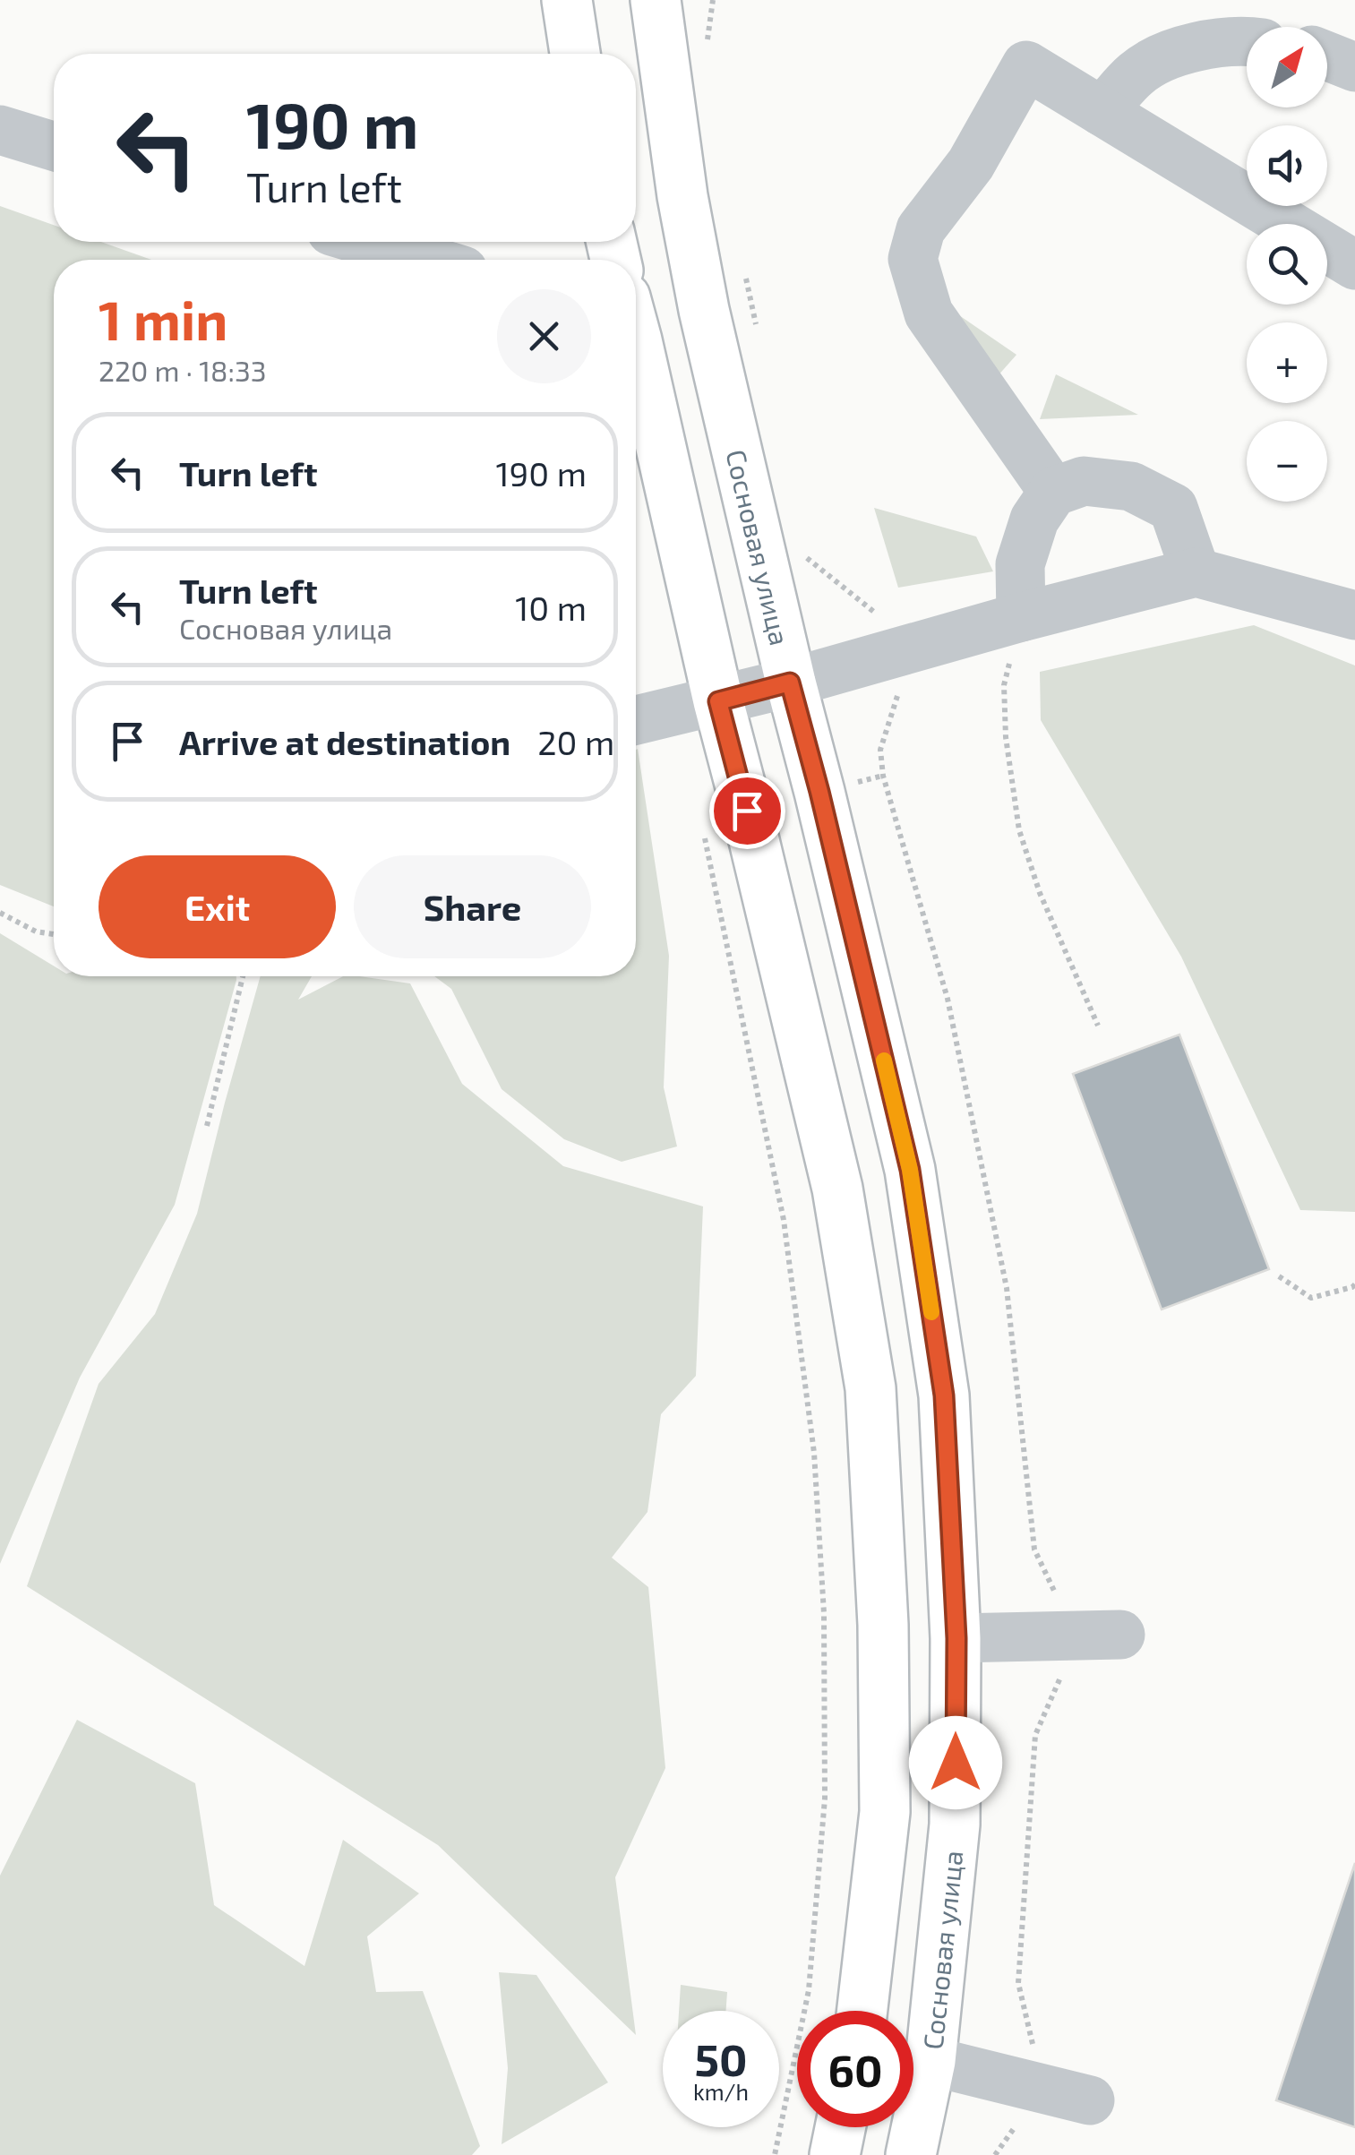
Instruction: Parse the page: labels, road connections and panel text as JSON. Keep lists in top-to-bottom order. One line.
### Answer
{"streets":{"main road":["Сосновая улица"]},"north":"top right","page":{"map_buttons":["+","−"],"turn":["190 m","Turn left"],"heading":["1 min","220 m · 18:33"],"list":[{"name":"Turn left","value":"190 m"},{"name":"Turn left","note":"Сосновая улица","value":"10 m"},{"name":"Arrive at destination","value":"20 m"}],"buttons":["Exit","Share"],"speed":"50 km/h","limit":"60"}}
